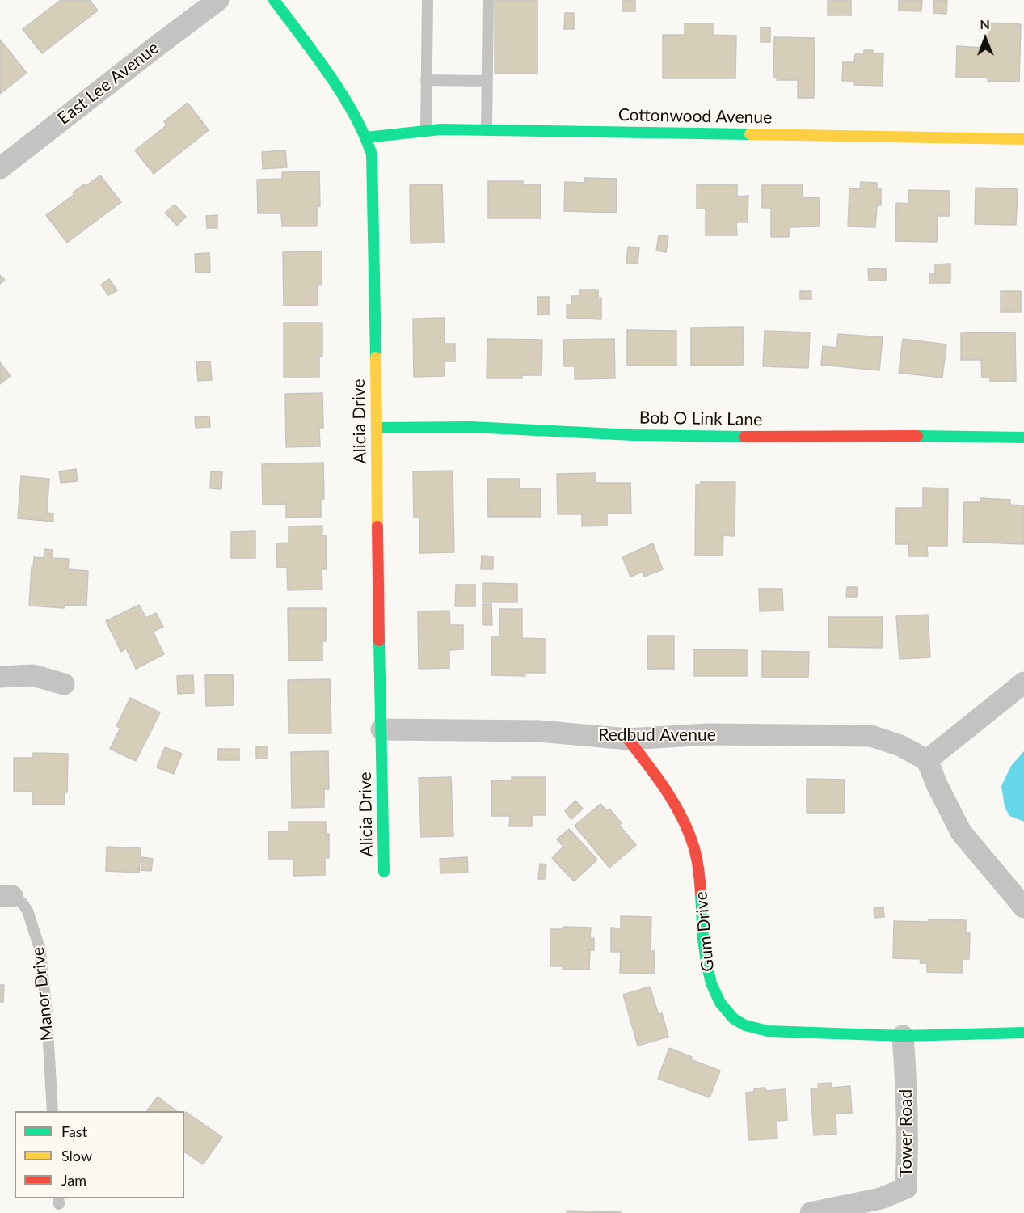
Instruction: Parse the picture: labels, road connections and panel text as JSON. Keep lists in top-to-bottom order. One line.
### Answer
{"streets":{"street":["East Lee Avenue","Cottonwood Avenue","Bob O Link Lane","Alicia Drive","Redbud Avenue","Gum Drive","Tower Road"],"lane":["Manor Drive"]},"crossings":[["Cottonwood Avenue","Alicia Drive"],["Bob O Link Lane","Alicia Drive"],["Alicia Drive","Redbud Avenue"],["Redbud Avenue","Gum Drive"],["Gum Drive","Tower Road"]],"legend":["Fast","Slow","Jam"],"north":"top"}
